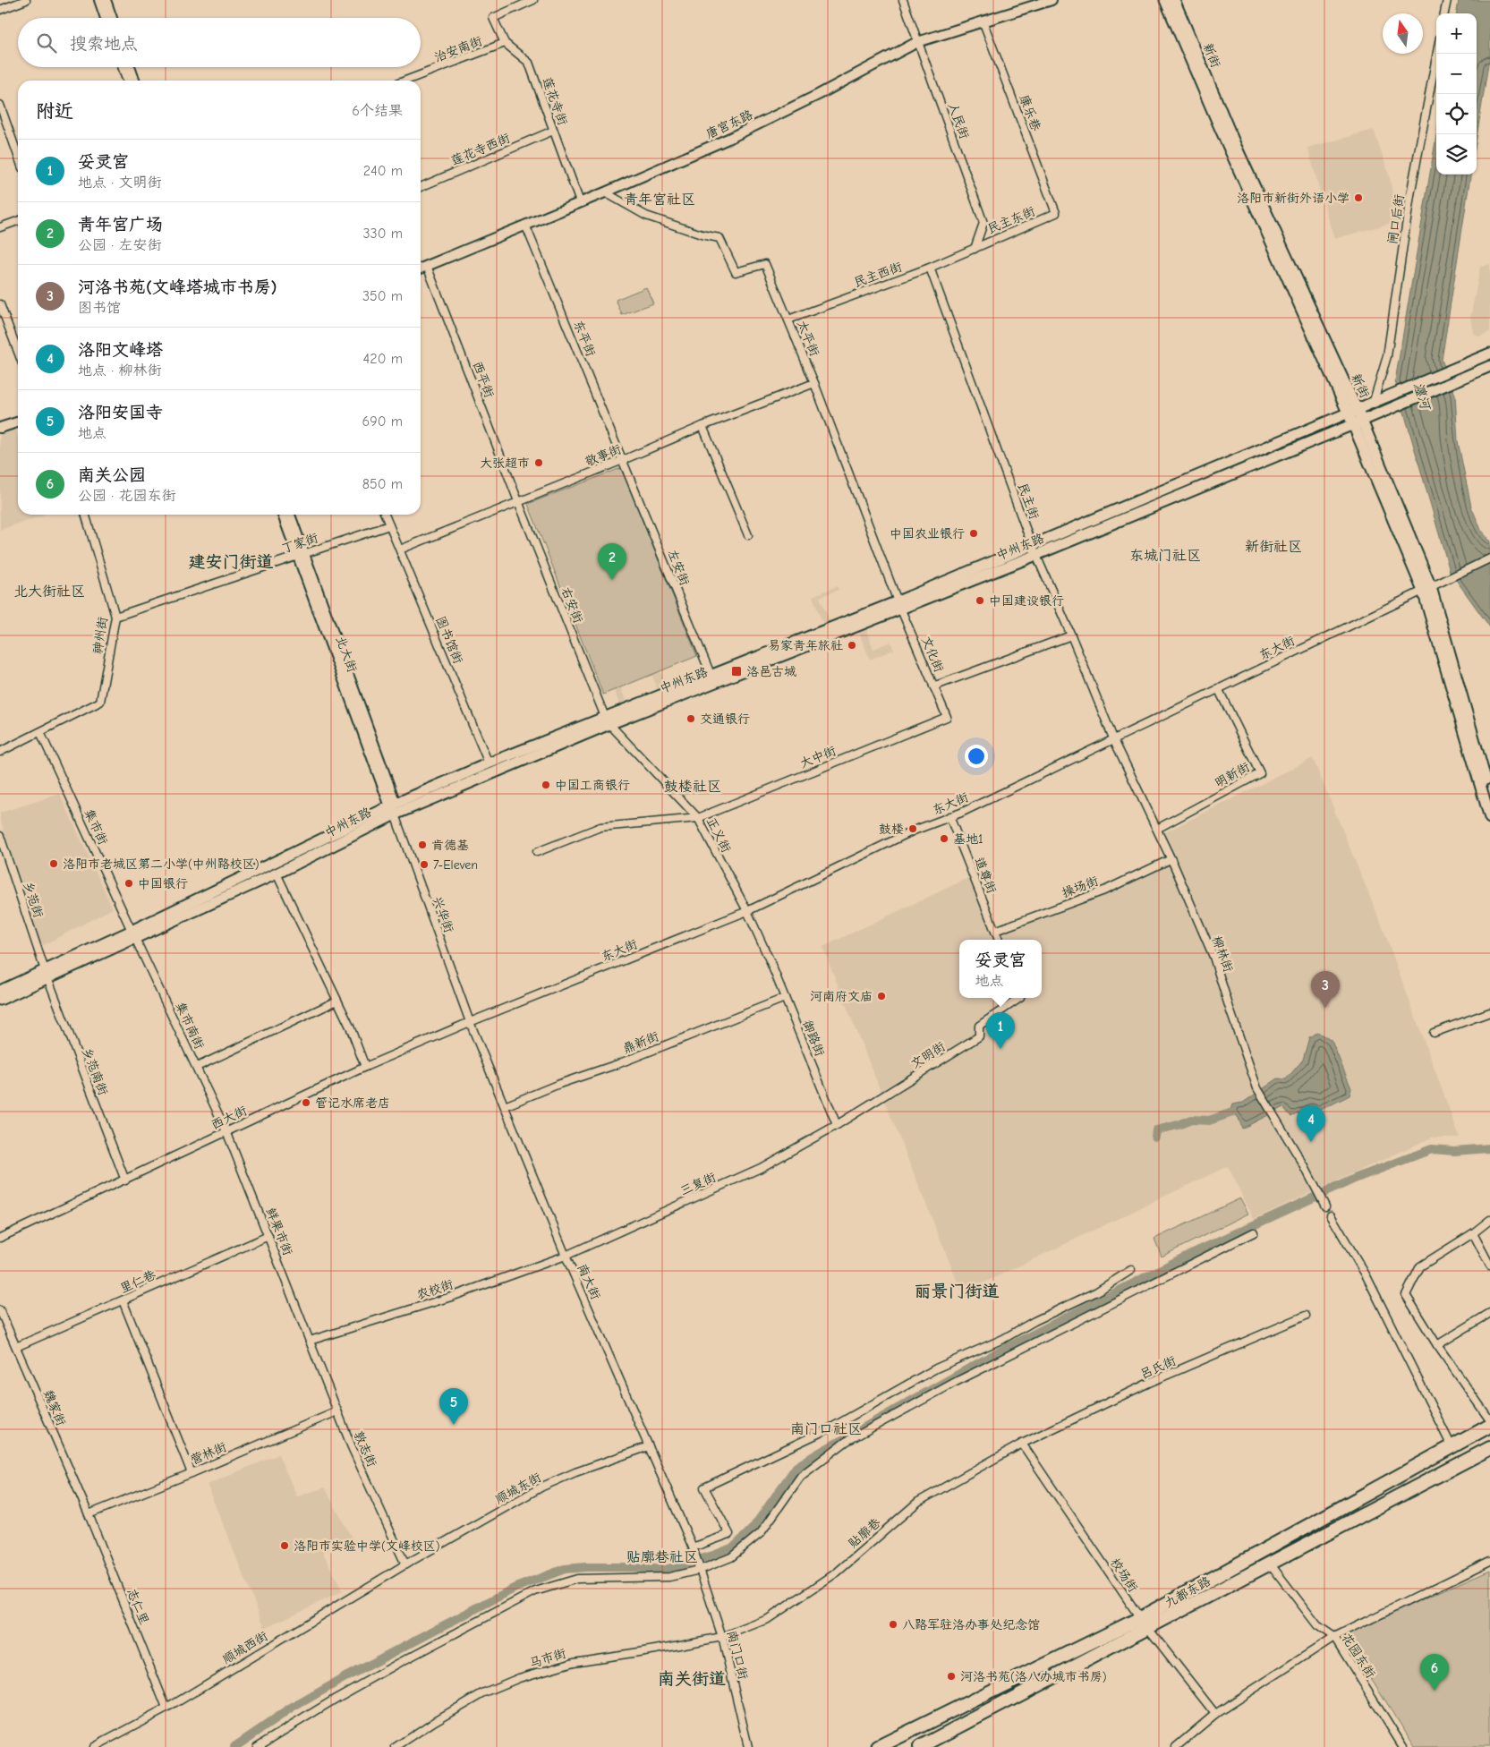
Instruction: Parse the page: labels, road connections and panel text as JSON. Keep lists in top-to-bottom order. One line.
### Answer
{"streets":{"highway":["九都东路"],"main road":["新街","中州东路"],"street":["治安南街","莲花寺街","康乐巷","人民街","唐宫东路","莲花寺西街","闸口后街","民主东街","民主西街","东平街","太平街","西平街","敬事街","民主街","丁家街","左安街","右安街","神州街","图书馆街","东大街","北大街","文化街","大中街","明新街","集市街","正义街","道尊街","操场街","乡范街","兴华街","柳林街","集市南街","御路街","鼎新街","文明街","乡范南街","西大街","三复街","鲜果市街","里仁巷","南大街","农校街","吕氏街","魏家街","敦志街","营林街","顺城东街","贴廓巷","校场街","志仁里","顺城西街","南门口街","花园东街","马市街"]},"crossings":[["治安南街","莲花寺街"],["新街","中州东路"],["新街","东大街"],["莲花寺街","唐宫东路"],["莲花寺街","莲花寺西街"],["康乐巷","唐宫东路"],["康乐巷","民主东街"],["人民街","唐宫东路"],["人民街","民主东街"],["人民街","民主西街"],["唐宫东路","东平街"],["唐宫东路","太平街"],["唐宫东路","西平街"],["闸口后街","中州东路"],["民主东街","民主西街"],["民主西街","太平街"],["民主西街","民主街"],["东平街","敬事街"],["东平街","左安街"],["太平街","敬事街"],["太平街","中州东路"],["太平街","文化街"],["西平街","敬事街"],["西平街","右安街"],["敬事街","左安街"],["敬事街","右安街"],["敬事街","图书馆街"],["民主街","中州东路"],["民主街","东大街"],["民主街","柳林街"],["丁家街","神州街"],["丁家街","图书馆街"],["丁家街","北大街"],["中州东路","左安街"],["中州东路","右安街"],["中州东路","图书馆街"],["中州东路","北大街"],["中州东路","文化街"],["中州东路","集市街"],["中州东路","正义街"],["中州东路","乡范街"],["中州东路","兴华街"],["中州东路","集市南街"],["中州东路","乡范南街"],["右安街","正义街"],["神州街","集市街"],["东大街","明新街"],["东大街","正义街"],["东大街","道尊街"],["东大街","兴华街"],["东大街","柳林街"],["东大街","御路街"],["东大街","西大街"],["东大街","南大街"],["北大街","兴华街"],["文化街","大中街"],["大中街","正义街"],["明新街","柳林街"],["集市街","集市南街"],["正义街","御路街"],["道尊街","操场街"],["操场街","柳林街"],["乡范街","乡范南街"],["兴华街","西大街"],["兴华街","南大街"],["集市南街","西大街"],["集市南街","鲜果市街"],["御路街","鼎新街"],["御路街","文明街"],["御路街","三复街"],["鼎新街","南大街"],["文明街","三复街"],["乡范南街","西大街"],["西大街","鲜果市街"],["西大街","南大街"],["三复街","南大街"],["三复街","农校街"],["鲜果市街","里仁巷"],["鲜果市街","农校街"],["鲜果市街","敦志街"],["里仁巷","魏家街"],["南大街","农校街"],["南大街","顺城东街"],["南大街","南门口街"],["农校街","敦志街"],["吕氏街","贴廓巷"],["吕氏街","校场街"],["魏家街","营林街"],["魏家街","志仁里"],["敦志街","营林街"],["敦志街","顺城东街"],["敦志街","顺城西街"],["营林街","志仁里"],["顺城东街","顺城西街"],["贴廓巷","校场街"],["贴廓巷","南门口街"],["贴廓巷","马市街"],["校场街","九都东路"],["九都东路","花园东街"],["志仁里","顺城西街"],["南门口街","马市街"]],"districts":["青年宫社区","新街社区","东城门社区","建安门街道","北大街社区","鼓楼社区","丽景门街道","南门口社区","贴廓巷社区","南关街道"],"water":["瀍河"],"places":{"other":["洛阳市新街外语小学","大张超市","中国农业银行","中国建设银行","易家青年旅社","交通银行","中国工商银行","鼓楼","基地1","肯德基","洛阳市老城区第二小学(中州路校区)","7-Eleven","中国银行","河南府文庙","管记水席老店","洛阳市实验中学(文峰校区)","八路军驻洛办事处纪念馆","河洛书苑(洛八办城市书房)"],"transit":["洛邑古城"]},"north":"top","page":{"map_buttons":["+","−"],"search":"搜索地点","heading":["附近","6个结果"],"list":[{"mark":"1","name":"妥灵宫","note":"地点 · 文明街","value":"240 m"},{"mark":"2","name":"青年宫广场","note":"公园 · 左安街","value":"330 m"},{"mark":"3","name":"河洛书苑(文峰塔城市书房)","note":"图书馆","value":"350 m"},{"mark":"4","name":"洛阳文峰塔","note":"地点 · 柳林街","value":"420 m"},{"mark":"5","name":"洛阳安国寺","note":"地点","value":"690 m"},{"mark":"6","name":"南关公园","note":"公园 · 花园东街","value":"850 m"}],"pins":["2","3","1","4","5","6"],"popup":["妥灵宫","地点"]}}
